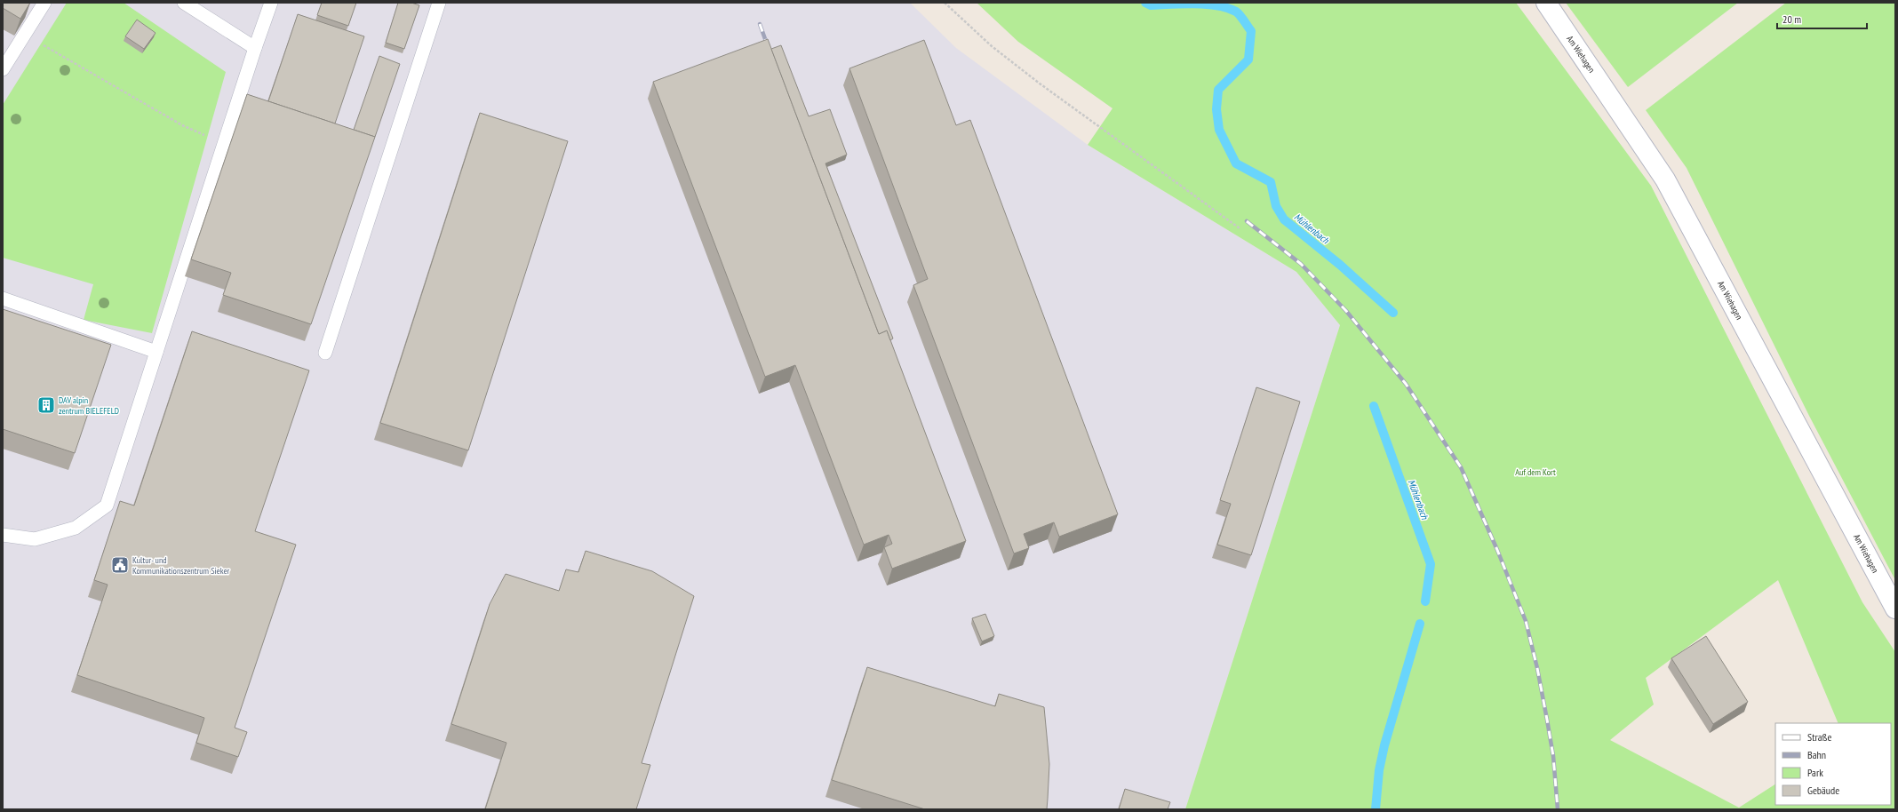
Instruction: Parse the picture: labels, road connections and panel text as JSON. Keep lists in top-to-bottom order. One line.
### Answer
{"streets":{"street":["Am Wiehagen"]},"water":["Mühlenbach"],"parks":["Auf dem Kort"],"places":{"building":["DAV alpin zentrum BIELEFELD"],"public building":["Kultur- und Kommunikationszentrum Sieker"]},"legend":["Straße","Bahn","Park","Gebäude"],"scale_bar":"20 m"}
